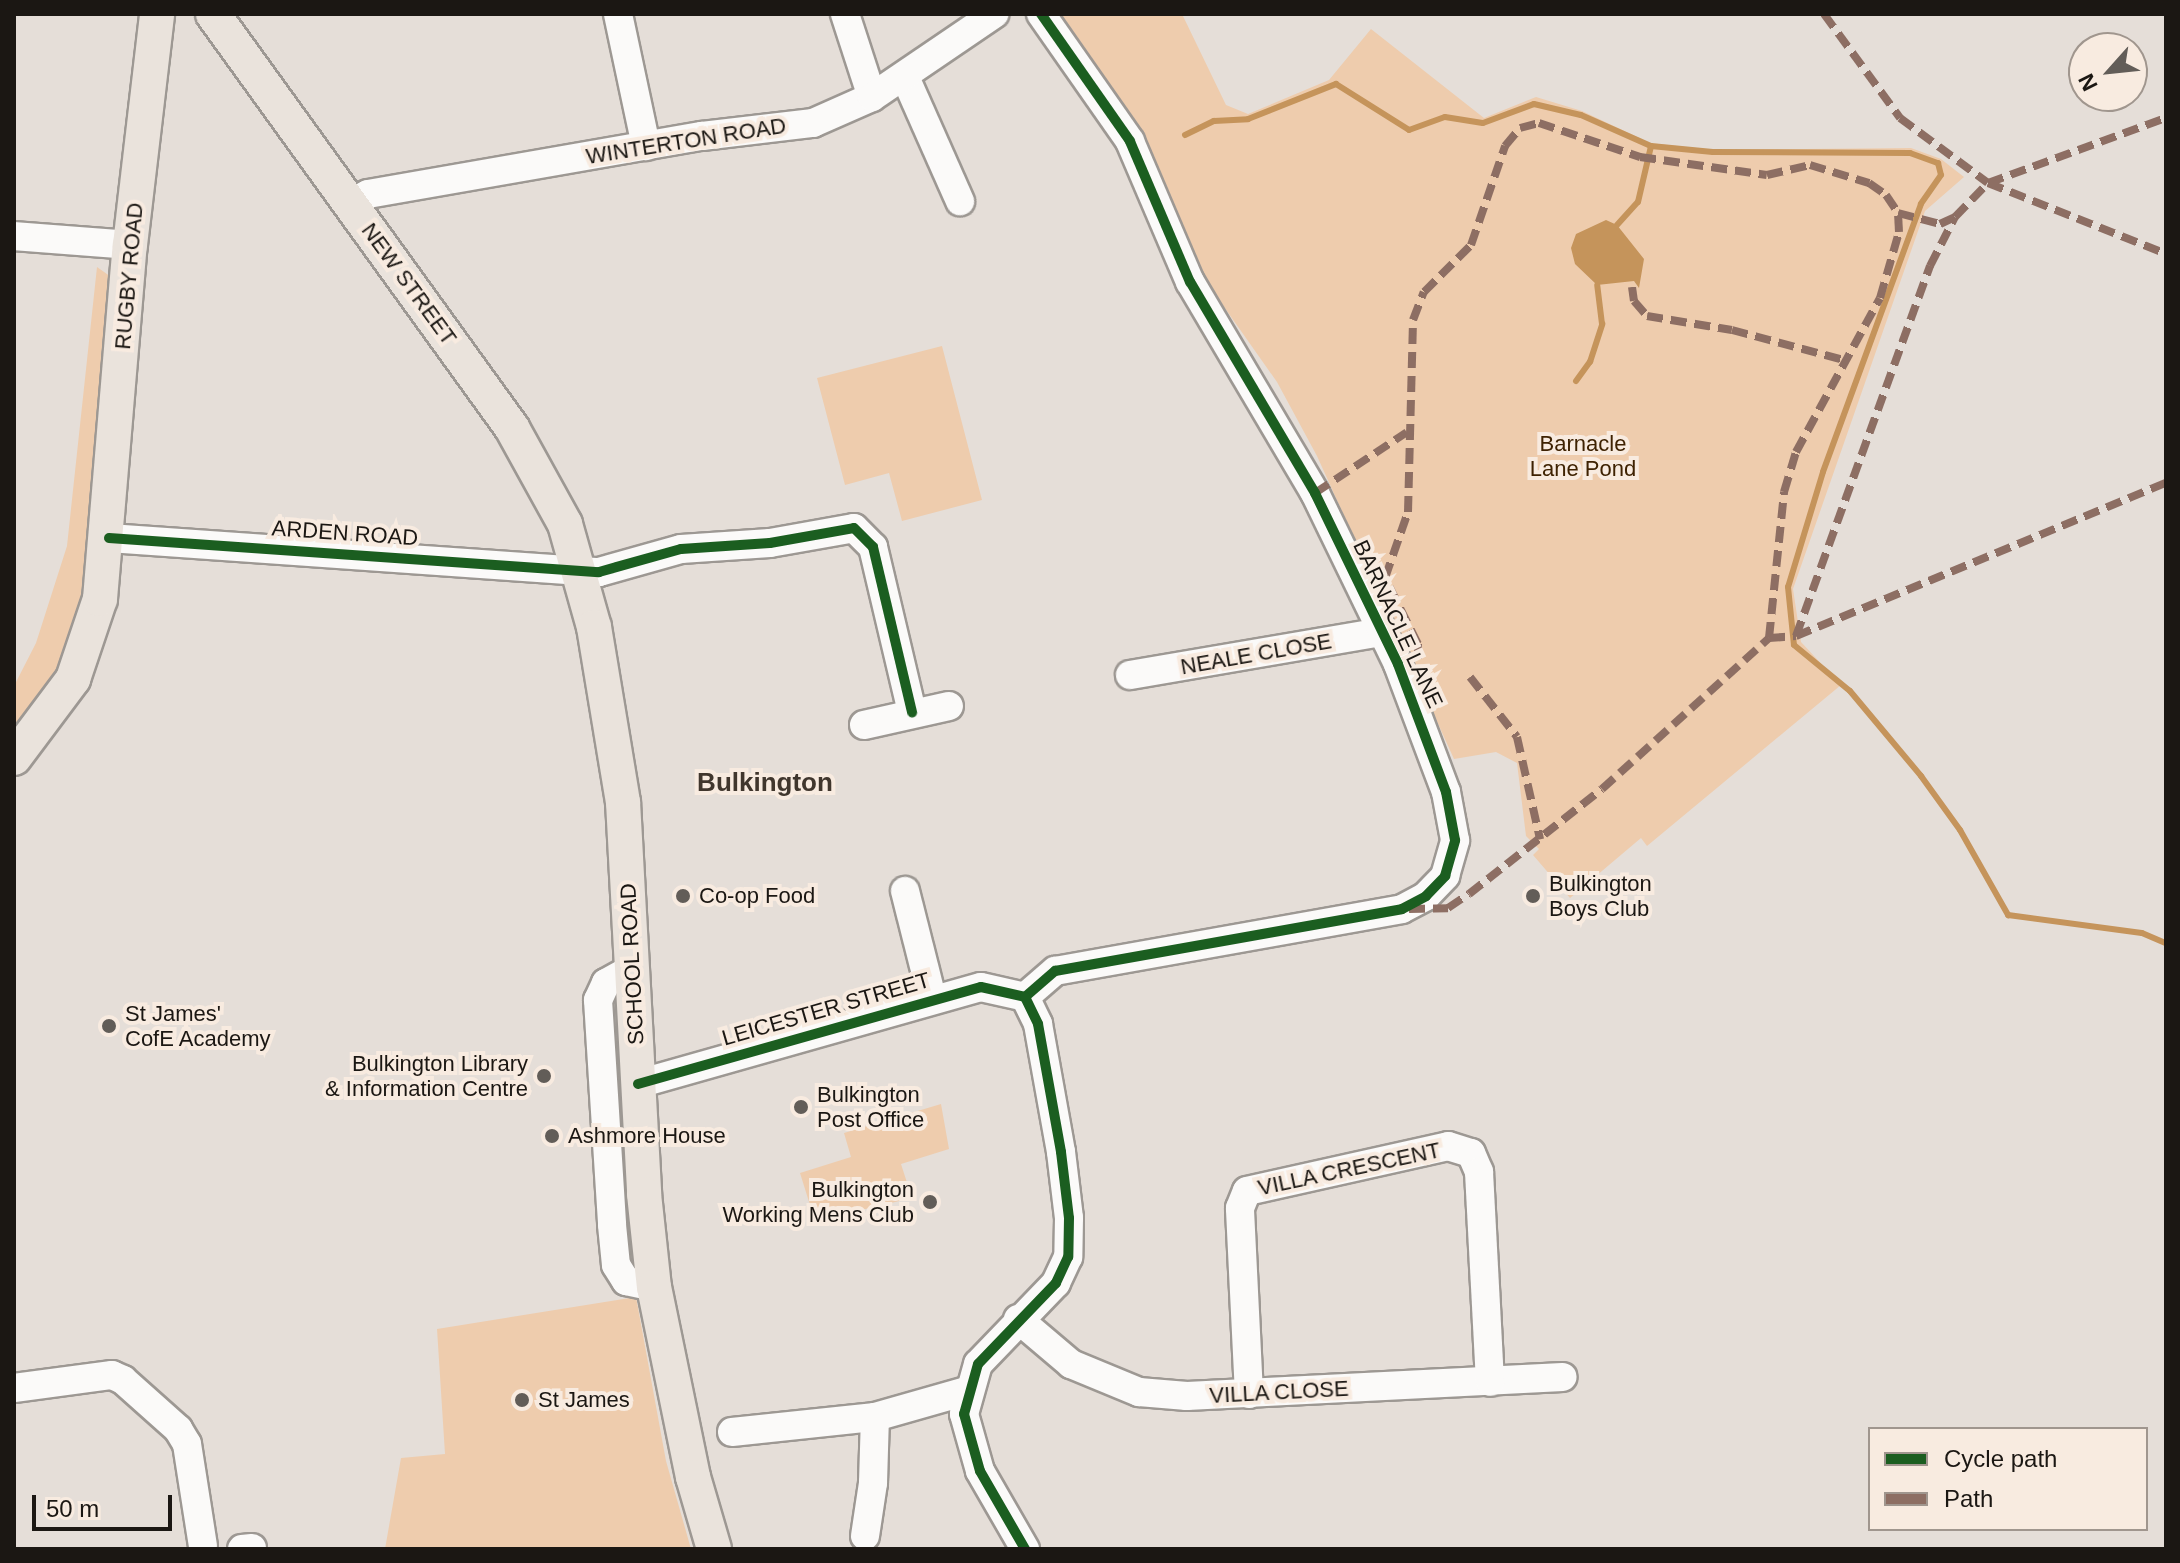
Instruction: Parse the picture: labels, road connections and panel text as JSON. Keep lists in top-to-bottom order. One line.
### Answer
{"streets":{"main road":["RUGBY ROAD","NEW STREET","SCHOOL ROAD"],"street":["WINTERTON ROAD","ARDEN ROAD","BARNACLE LANE","NEALE CLOSE","LEICESTER STREET","VILLA CRESCENT","VILLA CLOSE"]},"crossings":[["WINTERTON ROAD","NEW STREET"],["RUGBY ROAD","ARDEN ROAD"],["NEW STREET","ARDEN ROAD"],["NEW STREET","SCHOOL ROAD"],["ARDEN ROAD","SCHOOL ROAD"],["BARNACLE LANE","NEALE CLOSE"],["BARNACLE LANE","LEICESTER STREET"],["SCHOOL ROAD","LEICESTER STREET"],["VILLA CRESCENT","VILLA CLOSE"]],"districts":["Bulkington"],"parks":["Barnacle Lane Pond"],"places":["Co-op Food","Bulkington Boys Club","St James' CofE Academy","Bulkington Library & Information Centre","Bulkington Post Office","Ashmore House","Bulkington Working Mens Club","St James"],"legend":["Cycle path","Path"],"scale_bar":"50 m","north":"bottom left"}
